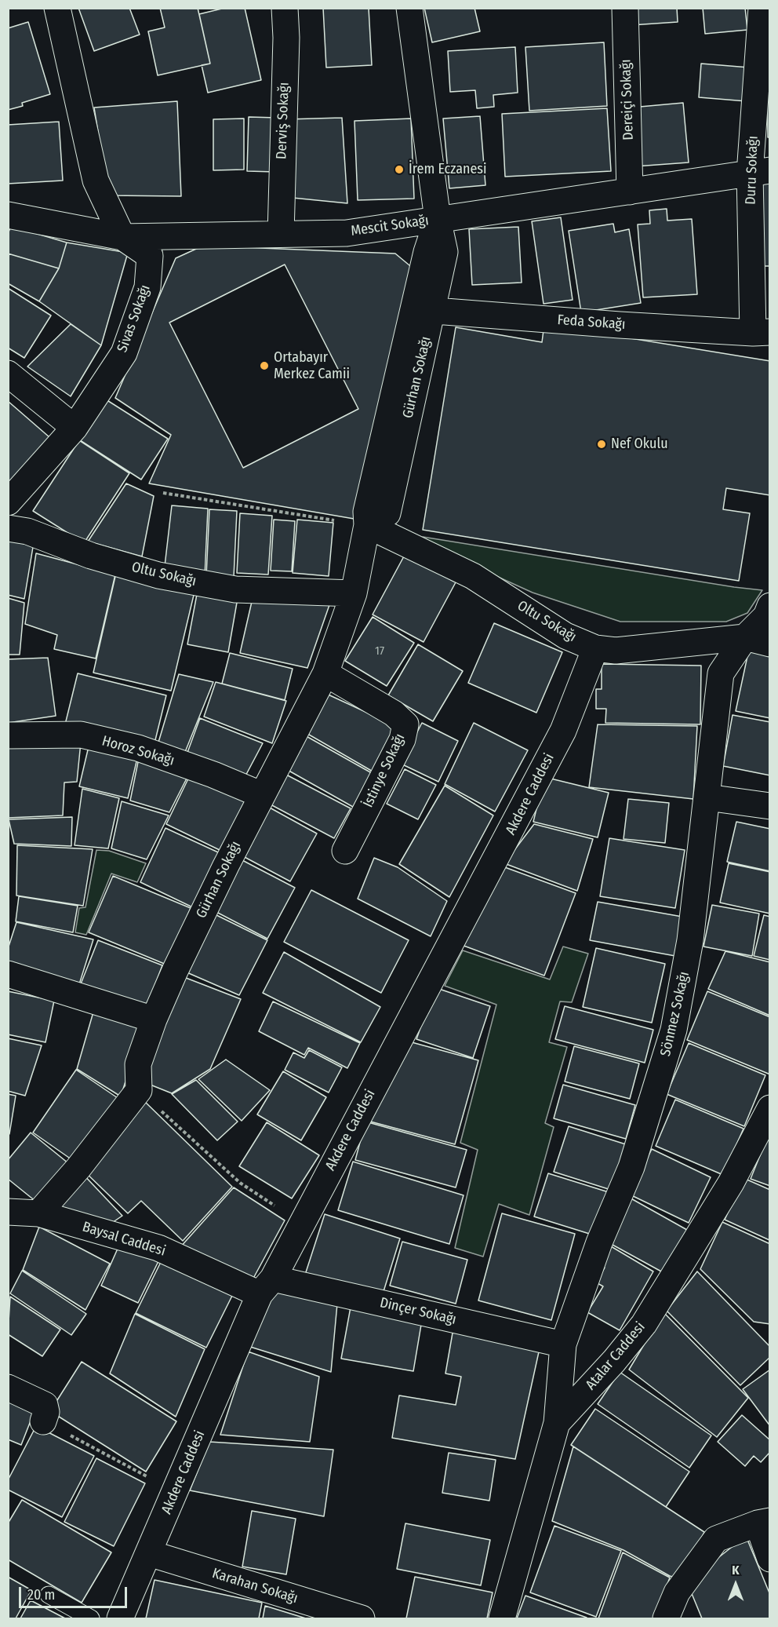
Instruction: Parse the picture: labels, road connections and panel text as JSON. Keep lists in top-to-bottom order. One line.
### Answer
{"streets":{"street":["Dereiçi Sokağı","Derviş Sokağı","Duru Sokağı","Mescit Sokağı","Sivas Sokağı","Feda Sokağı","Gürhan Sokağı","Oltu Sokağı","Horoz Sokağı","İstinye Sokağı","Akdere Caddesi","Sönmez Sokağı","Baysal Caddesi","Dinçer Sokağı","Atalar Caddesi","Karahan Sokağı"]},"crossings":[["Dereiçi Sokağı","Mescit Sokağı"],["Derviş Sokağı","Mescit Sokağı"],["Duru Sokağı","Mescit Sokağı"],["Duru Sokağı","Feda Sokağı"],["Mescit Sokağı","Sivas Sokağı"],["Mescit Sokağı","Gürhan Sokağı"],["Feda Sokağı","Gürhan Sokağı"],["Gürhan Sokağı","Oltu Sokağı"],["Gürhan Sokağı","Horoz Sokağı"],["Gürhan Sokağı","İstinye Sokağı"],["Oltu Sokağı","Akdere Caddesi"],["Oltu Sokağı","Sönmez Sokağı"],["Akdere Caddesi","Baysal Caddesi"],["Akdere Caddesi","Dinçer Sokağı"],["Akdere Caddesi","Karahan Sokağı"],["Sönmez Sokağı","Dinçer Sokağı"],["Sönmez Sokağı","Atalar Caddesi"],["Baysal Caddesi","Dinçer Sokağı"]],"places":["İrem Eczanesi","Ortabayır Merkez Camii","Nef Okulu"],"house_numbers":["17"],"scale_bar":"20 m","north":"top"}
